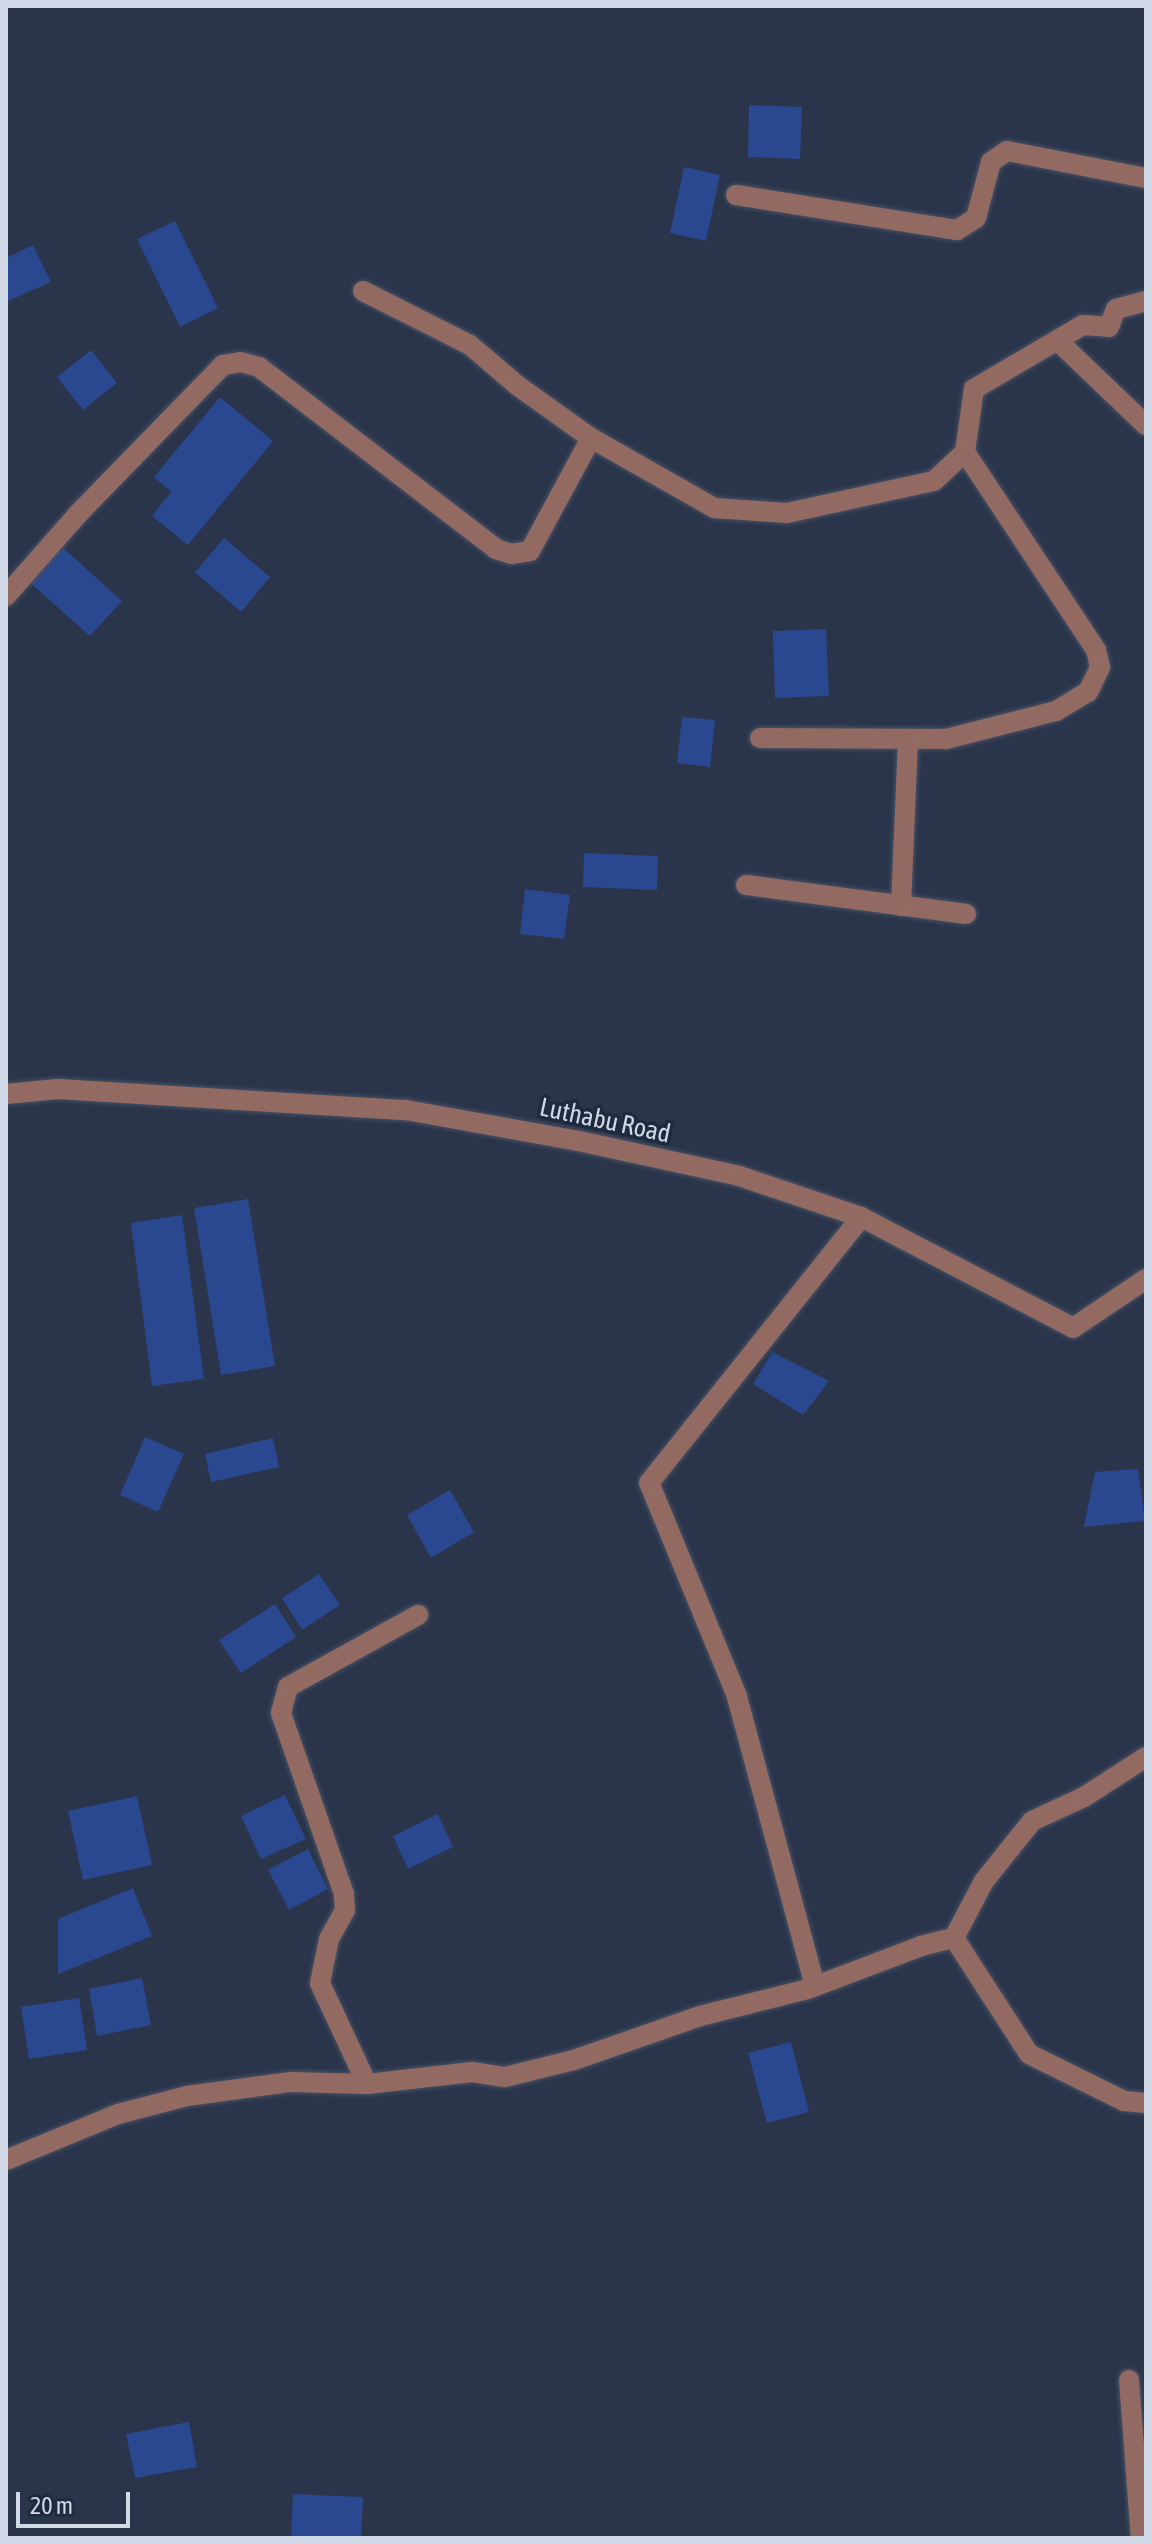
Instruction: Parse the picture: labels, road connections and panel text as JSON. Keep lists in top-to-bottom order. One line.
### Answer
{"streets":{"street":["Luthabu Road"]},"scale_bar":"20 m"}
